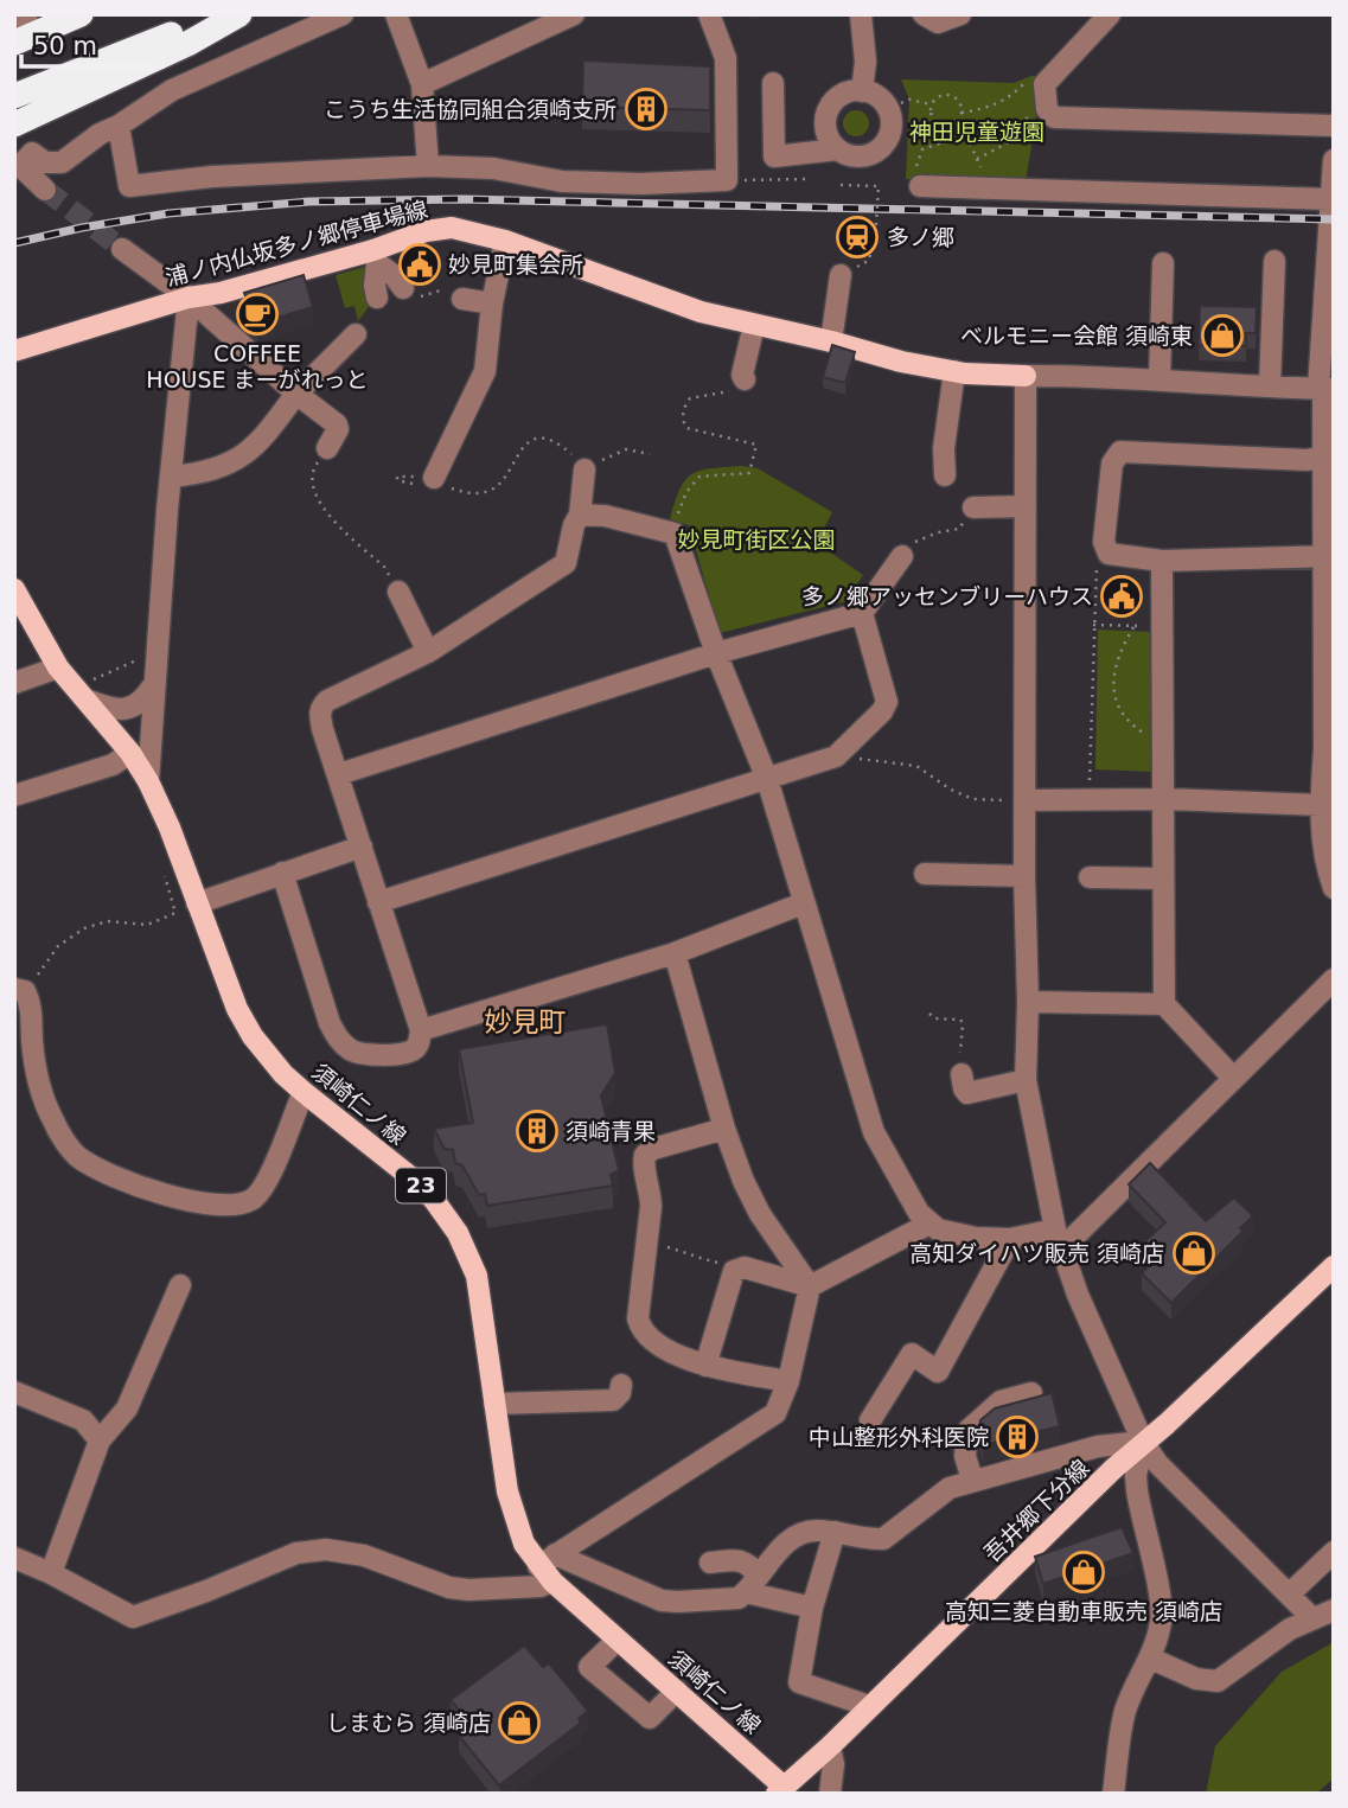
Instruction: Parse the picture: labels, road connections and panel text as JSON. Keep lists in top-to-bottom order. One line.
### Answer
{"streets":{"main road":["浦ノ内仏坂多ノ郷停車場線","須崎仁ノ線","23","吾井郷下分線"]},"crossings":[["須崎仁ノ線","吾井郷下分線"]],"districts":["妙見町"],"parks":["神田児童遊園","妙見町街区公園"],"places":{"building":["こうち生活協同組合須崎支所","須崎青果","中山整形外科医院"],"station":["多ノ郷"],"public building":["妙見町集会所","多ノ郷アッセンブリーハウス"],"cafe":["COFFEE HOUSE まーがれっと"],"shop":["ベルモニー会館 須崎東","高知ダイハツ販売 須崎店","高知三菱自動車販売 須崎店","しまむら 須崎店"]},"scale_bar":"50 m"}
